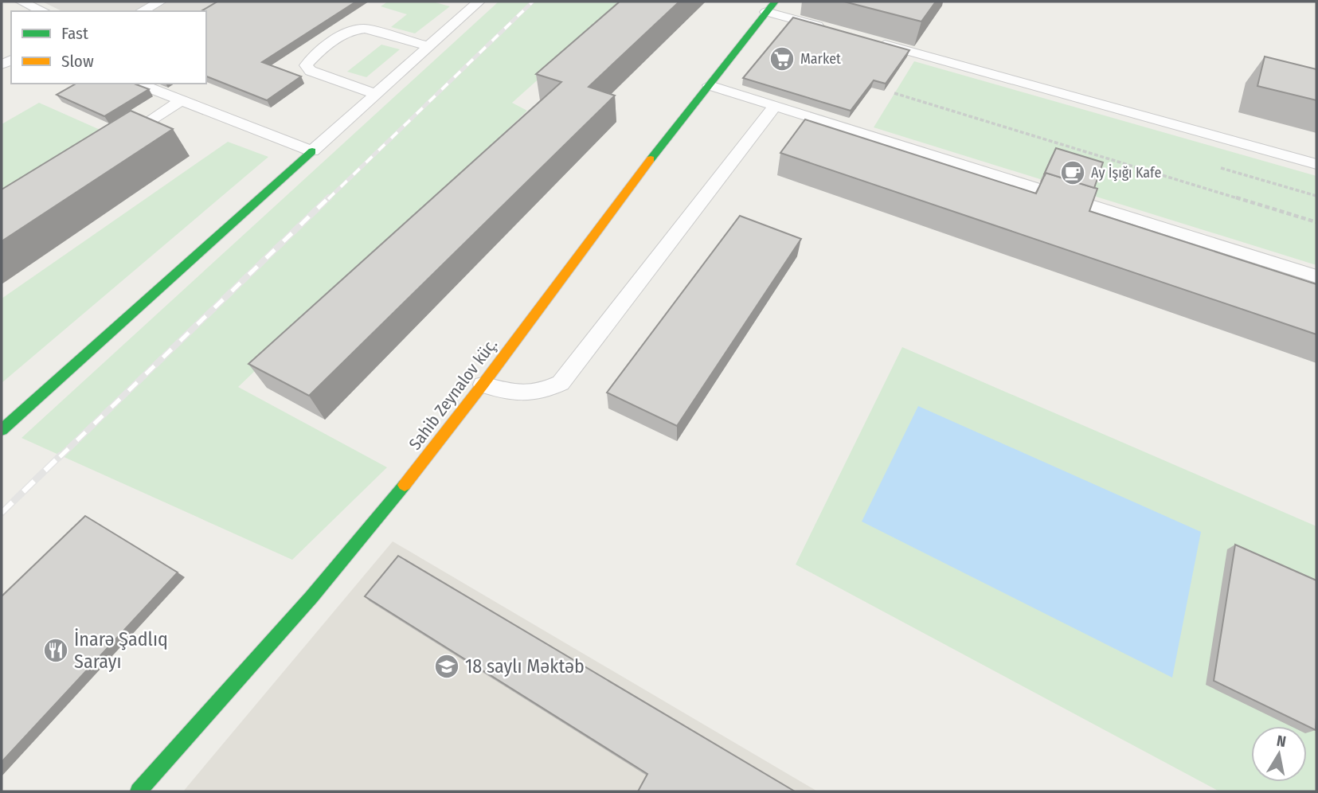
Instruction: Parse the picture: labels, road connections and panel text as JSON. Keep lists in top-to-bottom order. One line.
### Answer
{"streets":{"street":["Sahib Zeynalov küç."]},"places":{"supermarket":["Market"],"cafe":["Ay İşığı Kafe"],"restaurant":["İnarə Şadlıq Sarayı"],"school or university":["18 saylı Məktəb"]},"legend":["Fast","Slow"],"north":"top"}
